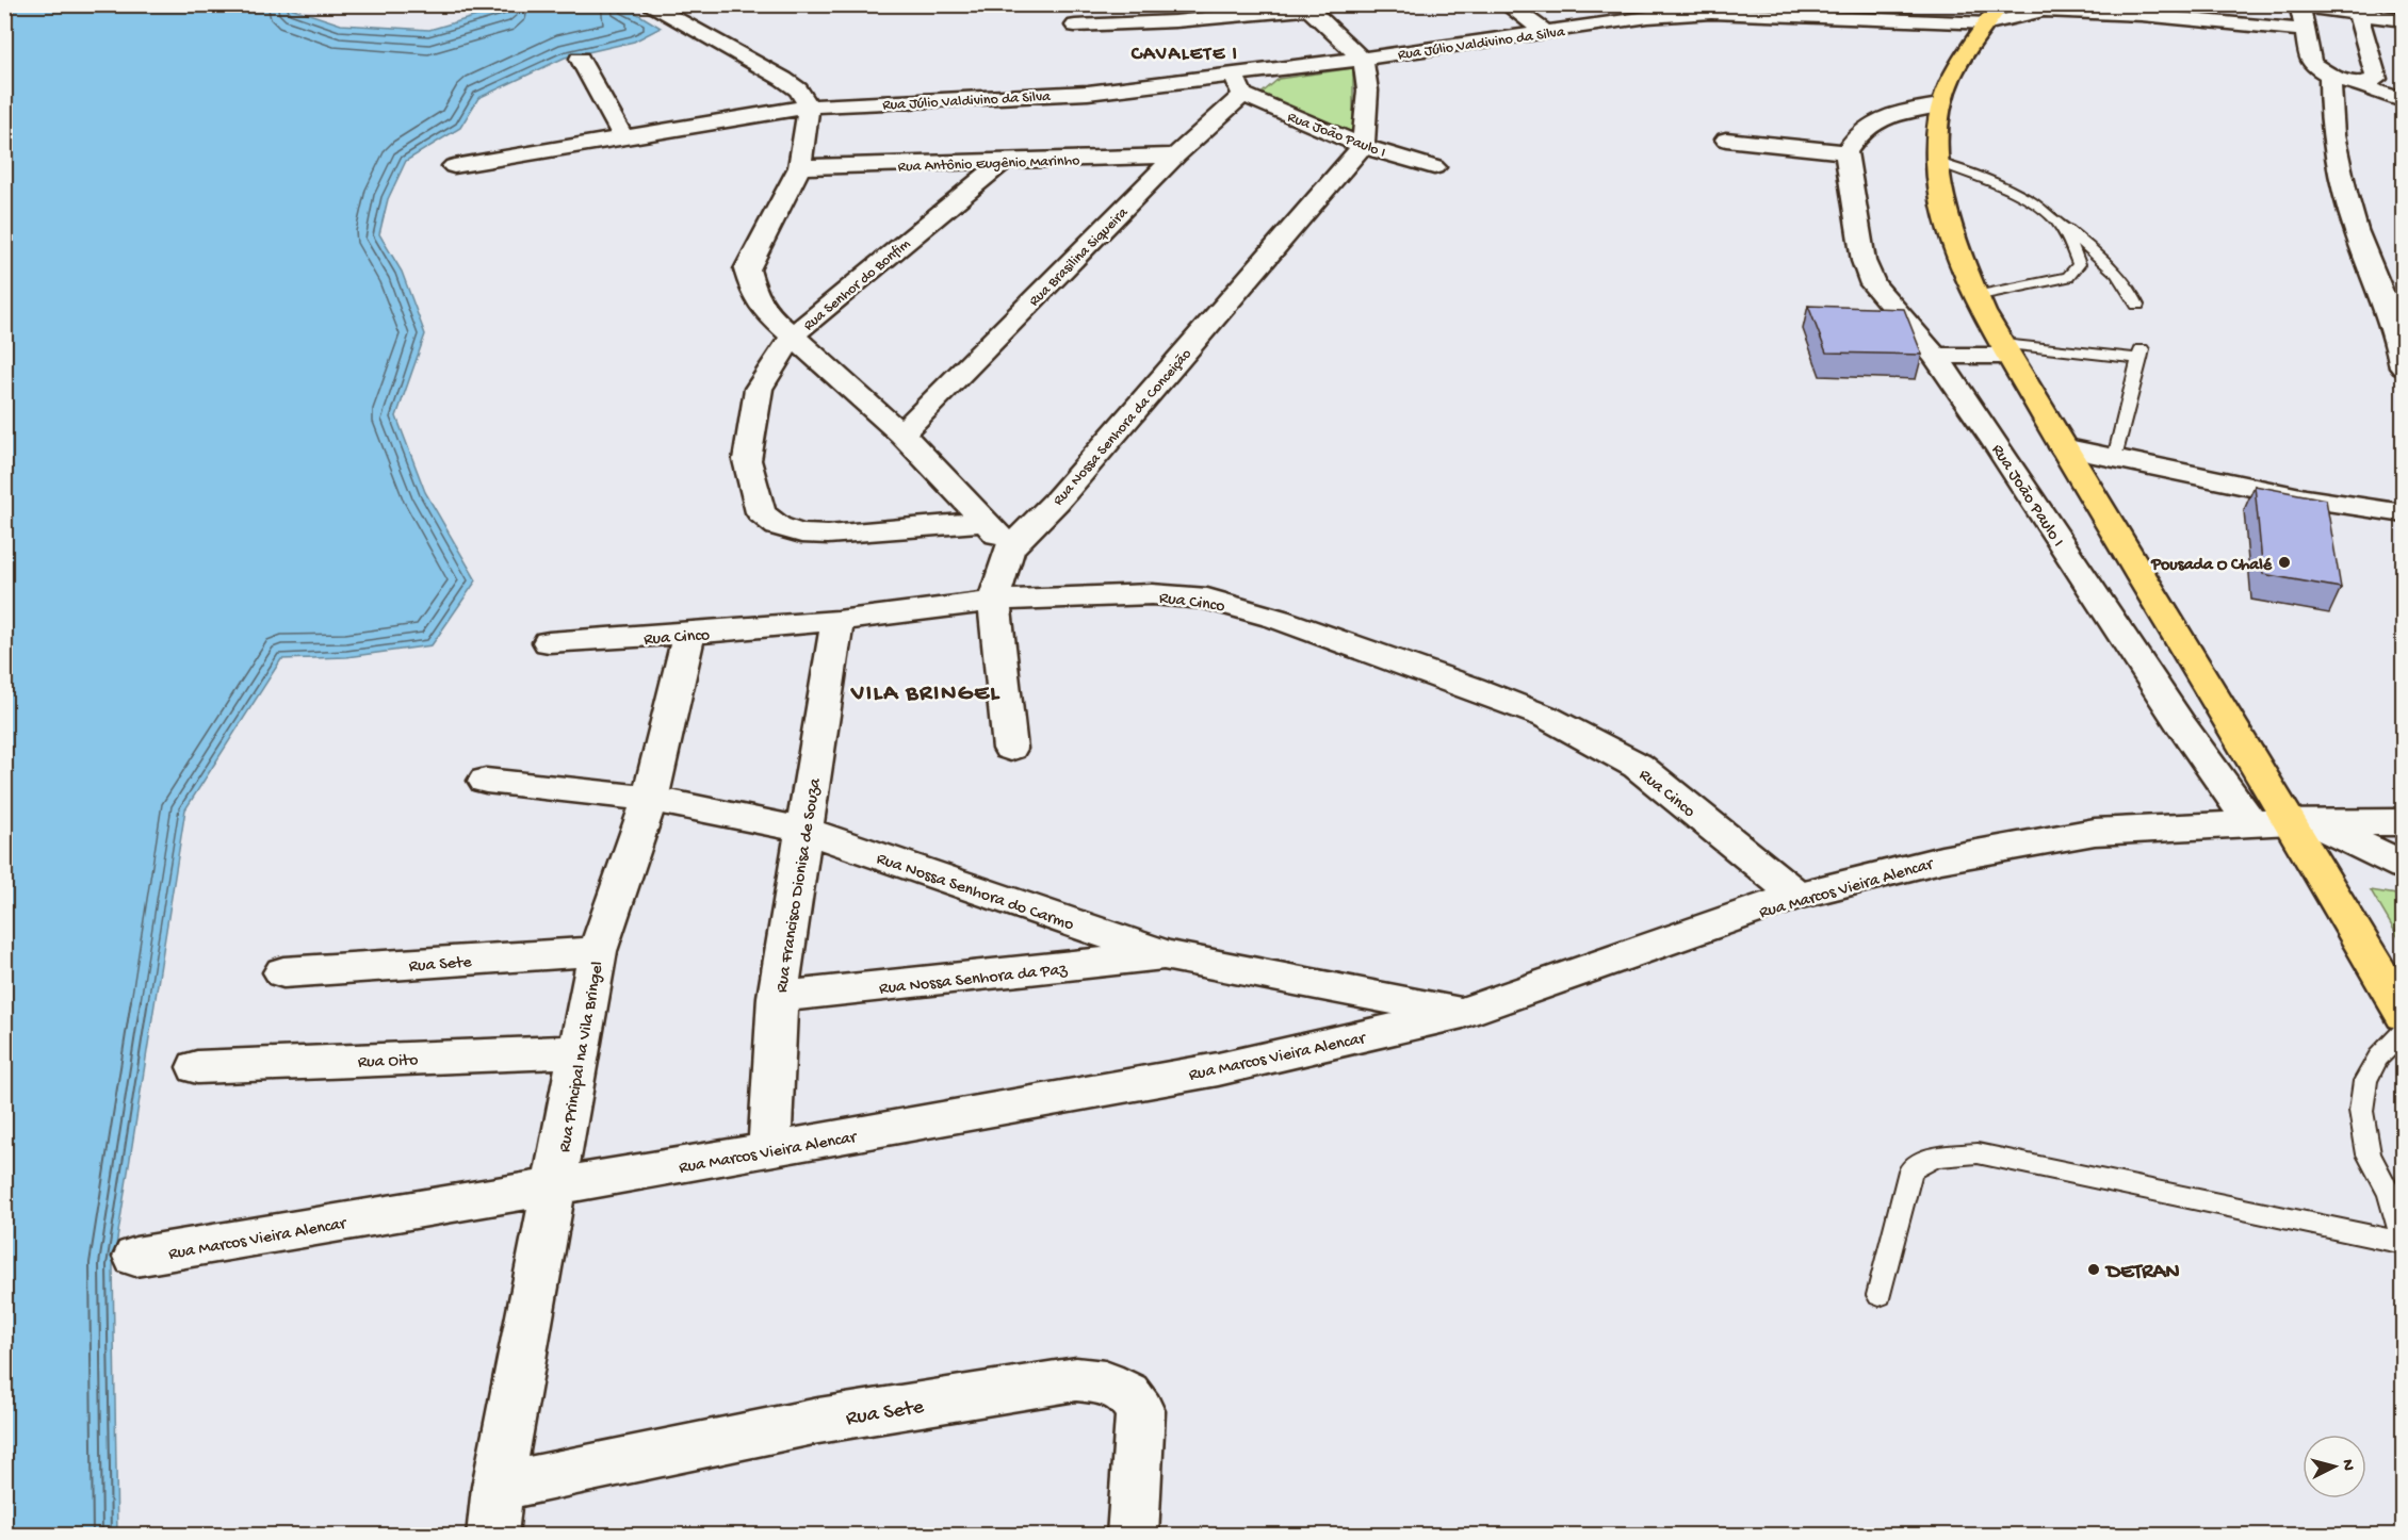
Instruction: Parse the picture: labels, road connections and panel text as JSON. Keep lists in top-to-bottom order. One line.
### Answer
{"streets":{"street":["Rua Júlio Valdivino da Silva","Rua João Paulo I","Rua Antônio Eugênio Marinho","Rua Brasilina Siqueira","Rua Senhor do Bonfim","Rua Nossa Senhora da Conceição","Rua Cinco","Rua Francisco Dionisa de Souza","Rua Marcos Vieira Alencar","Rua Nossa Senhora do Carmo","Rua Sete","Rua Nossa Senhora da Paz","Rua Principal na Vila Bringel","Rua Oito"]},"crossings":[["Rua Júlio Valdivino da Silva","Rua João Paulo I"],["Rua Júlio Valdivino da Silva","Rua Brasilina Siqueira"],["Rua João Paulo I","Rua Brasilina Siqueira"],["Rua João Paulo I","Rua Nossa Senhora da Conceição"],["Rua João Paulo I","Rua Marcos Vieira Alencar"],["Rua Antônio Eugênio Marinho","Rua Brasilina Siqueira"],["Rua Antônio Eugênio Marinho","Rua Senhor do Bonfim"],["Rua Nossa Senhora da Conceição","Rua Cinco"],["Rua Cinco","Rua Francisco Dionisa de Souza"],["Rua Cinco","Rua Marcos Vieira Alencar"],["Rua Cinco","Rua Principal na Vila Bringel"],["Rua Francisco Dionisa de Souza","Rua Marcos Vieira Alencar"],["Rua Francisco Dionisa de Souza","Rua Nossa Senhora do Carmo"],["Rua Francisco Dionisa de Souza","Rua Nossa Senhora da Paz"],["Rua Marcos Vieira Alencar","Rua Nossa Senhora do Carmo"],["Rua Marcos Vieira Alencar","Rua Principal na Vila Bringel"],["Rua Nossa Senhora do Carmo","Rua Nossa Senhora da Paz"],["Rua Nossa Senhora do Carmo","Rua Principal na Vila Bringel"],["Rua Sete","Rua Principal na Vila Bringel"],["Rua Principal na Vila Bringel","Rua Oito"]],"districts":["CAVALETE I","VILA BRINGEL"],"places":["Pousada O Chalé","DETRAN"],"north":"right"}
